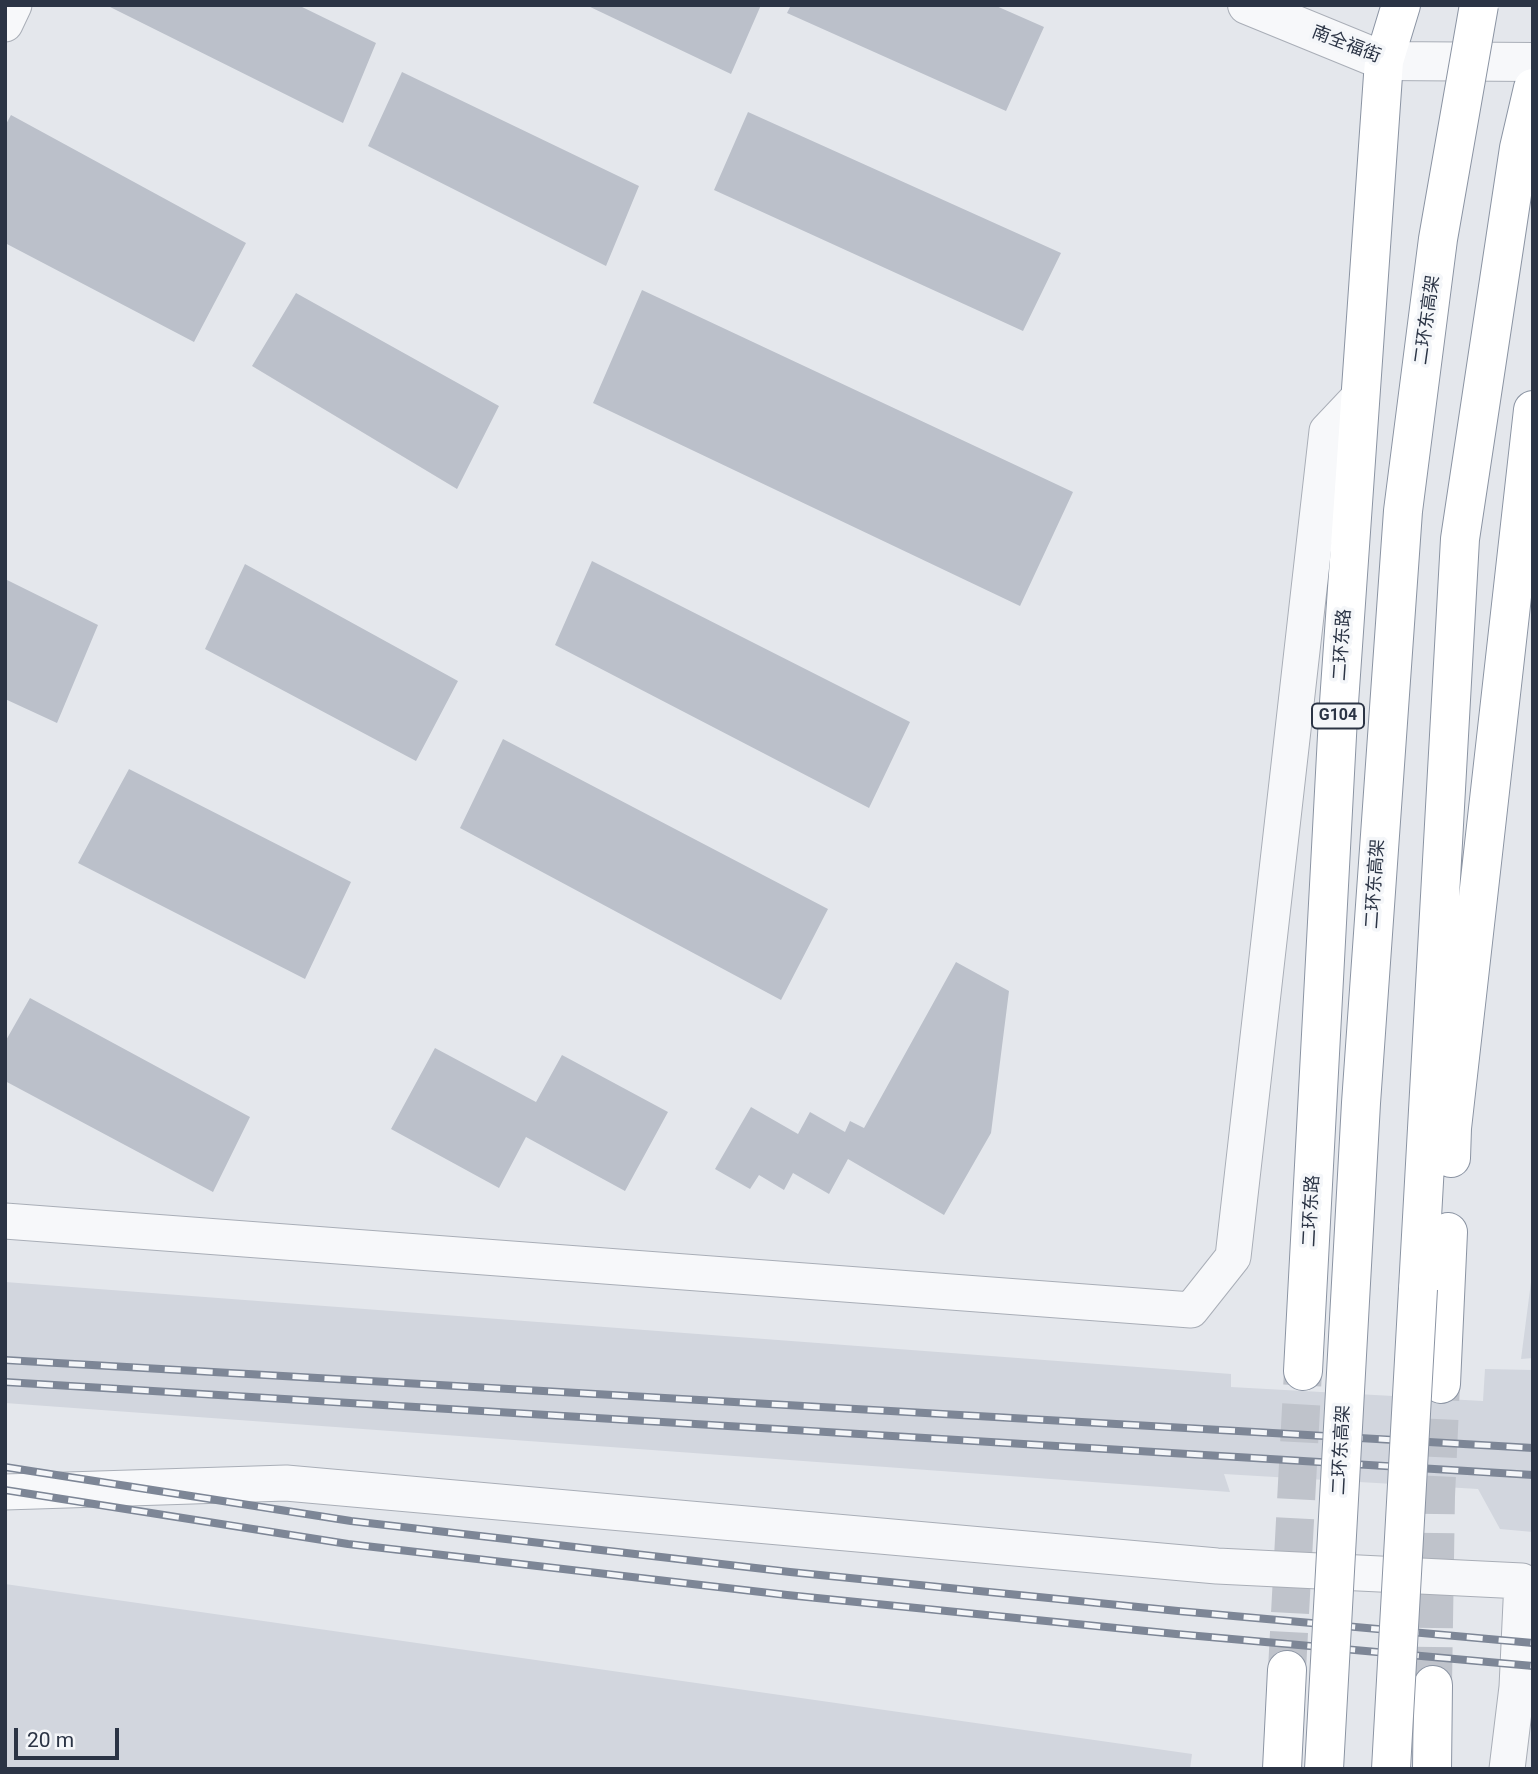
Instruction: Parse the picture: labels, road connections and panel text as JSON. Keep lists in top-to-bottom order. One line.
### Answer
{"streets":{"highway":["二环东高架","二环东路","G104"],"street":["南全福街"]},"crossings":[["南全福街","二环东路"]],"scale_bar":"20 m"}
